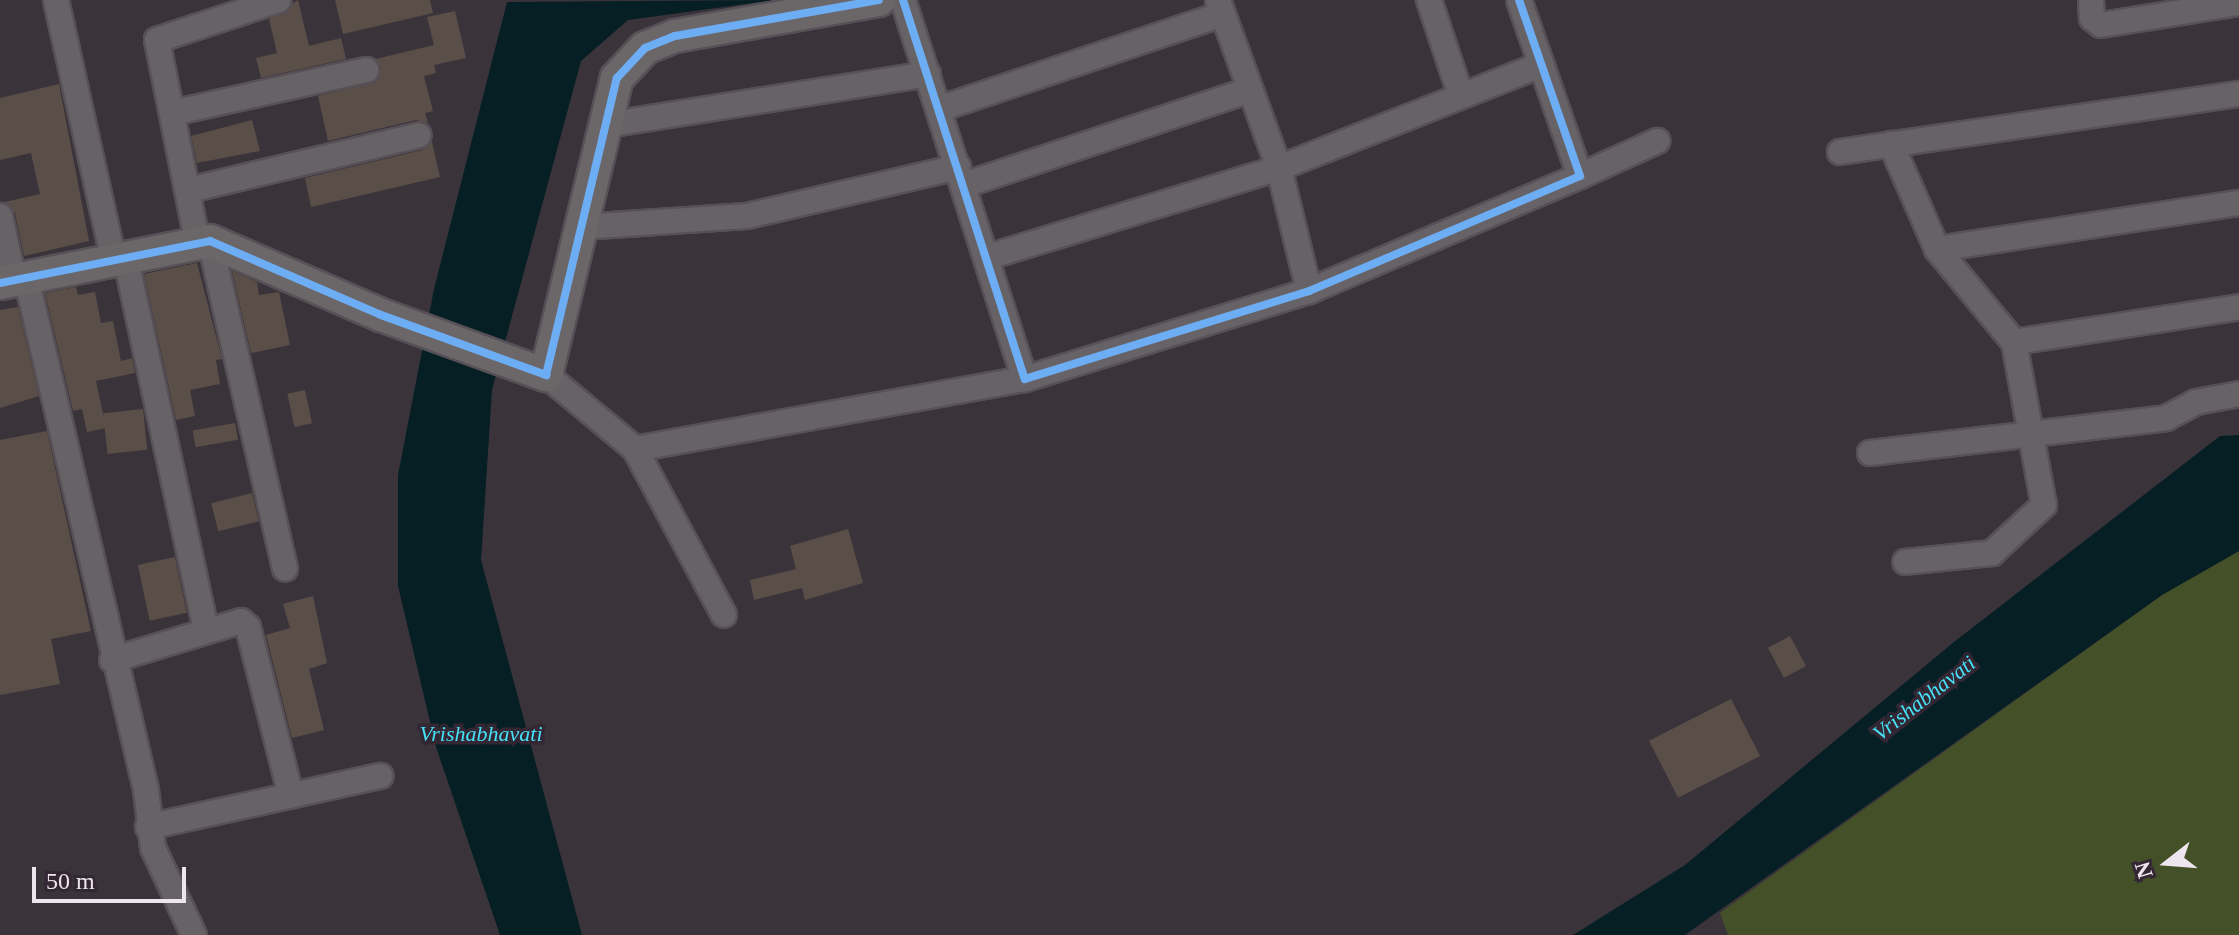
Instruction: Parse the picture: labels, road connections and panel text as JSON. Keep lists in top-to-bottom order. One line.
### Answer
{"water":["Vrishabhavati"],"scale_bar":"50 m","north":"left"}
